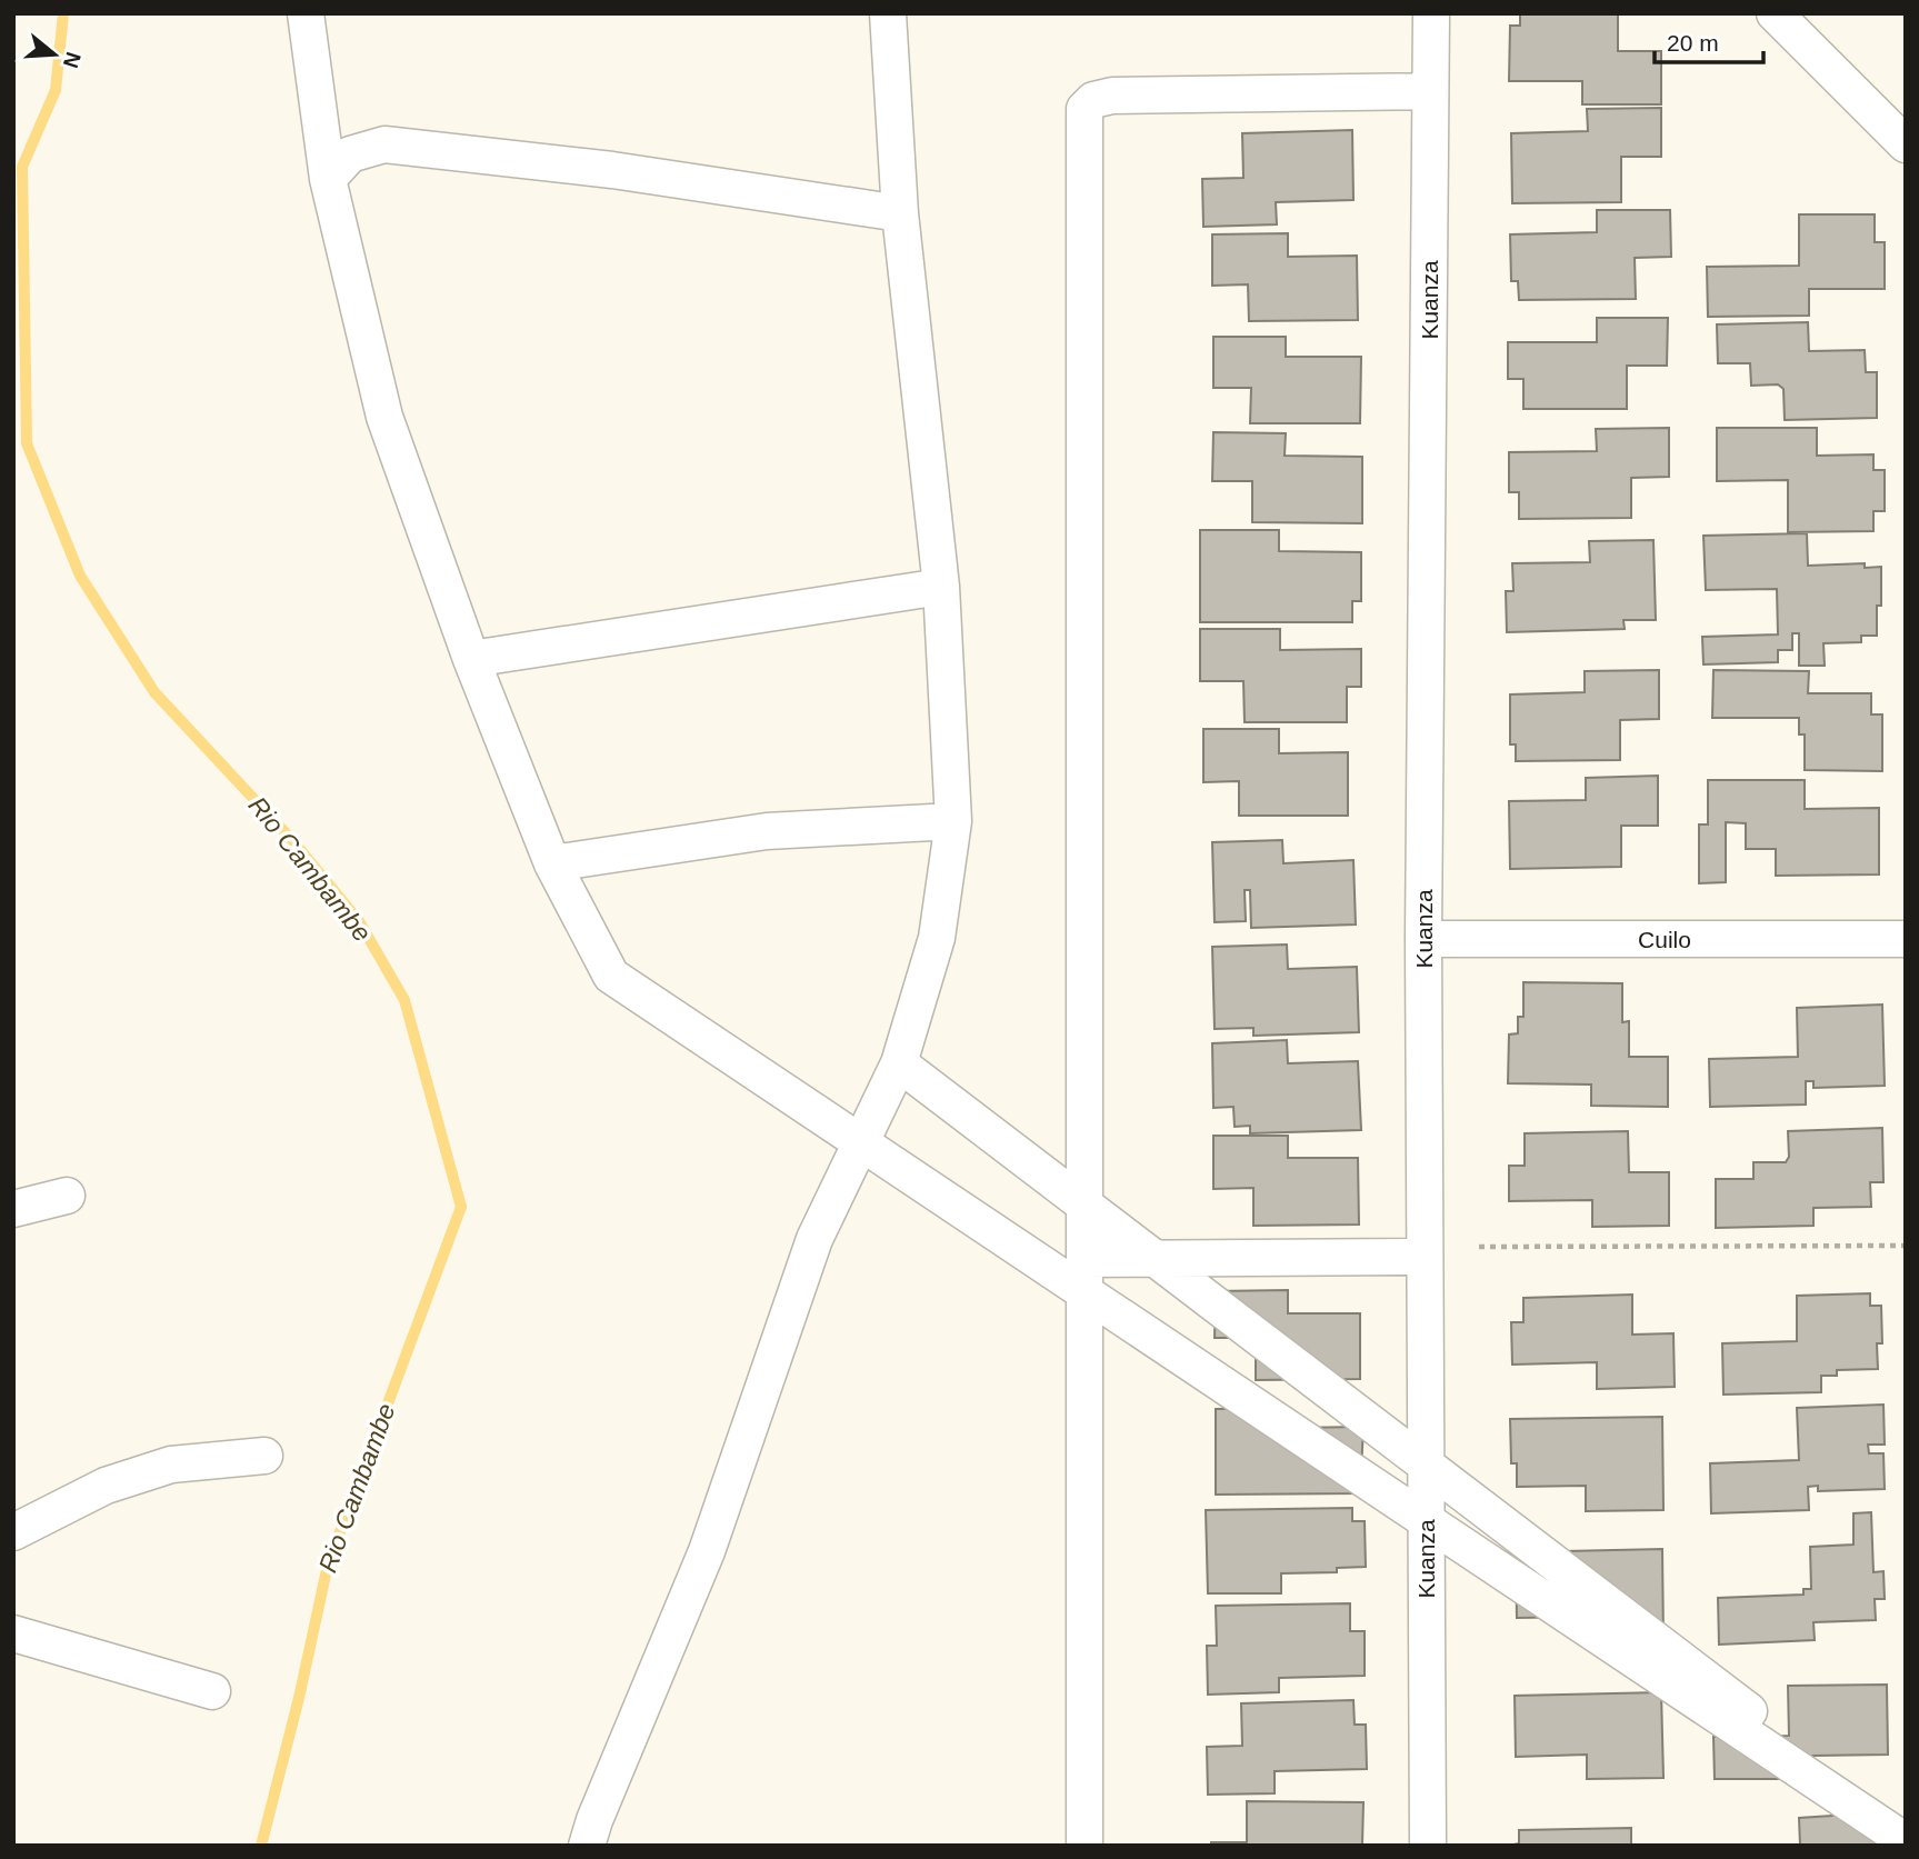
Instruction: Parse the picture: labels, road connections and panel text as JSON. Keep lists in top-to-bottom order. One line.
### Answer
{"streets":{"street":["Kuanza","Cuilo"]},"crossings":[["Kuanza","Cuilo"]],"water":["Rio Cambambe"],"scale_bar":"20 m","north":"right"}
